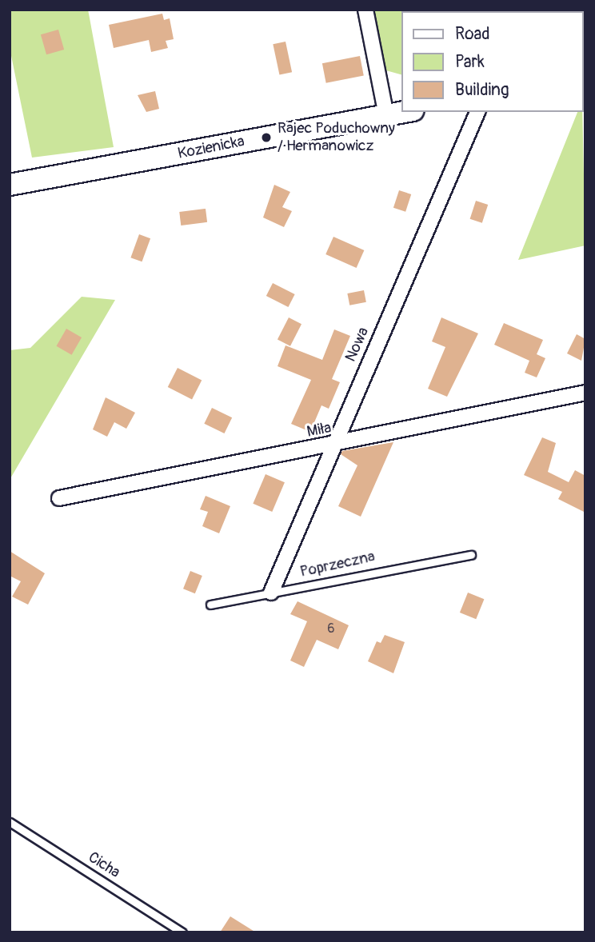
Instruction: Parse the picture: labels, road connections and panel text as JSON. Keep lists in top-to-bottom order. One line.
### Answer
{"streets":{"main road":["Kozienicka"],"street":["Nowa","Miła"],"lane":["Poprzeczna","Cicha"]},"crossings":[["Nowa","Miła"],["Nowa","Poprzeczna"]],"places":["Rajec Poduchowny / Hermanowicz"],"house_numbers":["6"],"legend":["Road","Park","Building"]}
